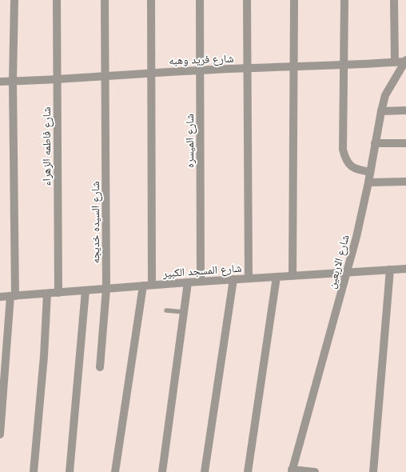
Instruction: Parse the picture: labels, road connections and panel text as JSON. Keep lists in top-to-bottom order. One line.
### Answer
{"streets":{"street":["شارع فريد وهبه","شارع الميسره","شارع فاطمه الزهراء","شارع السيده خديجه","شارع الاربعين","شارع المسجد الكبير"]},"crossings":[["شارع فريد وهبه","شارع الميسره"],["شارع فريد وهبه","شارع فاطمه الزهراء"],["شارع فريد وهبه","شارع السيده خديجه"],["شارع فريد وهبه","شارع الاربعين"],["شارع الميسره","شارع المسجد الكبير"],["شارع فاطمه الزهراء","شارع المسجد الكبير"],["شارع السيده خديجه","شارع المسجد الكبير"],["شارع الاربعين","شارع المسجد الكبير"]]}
